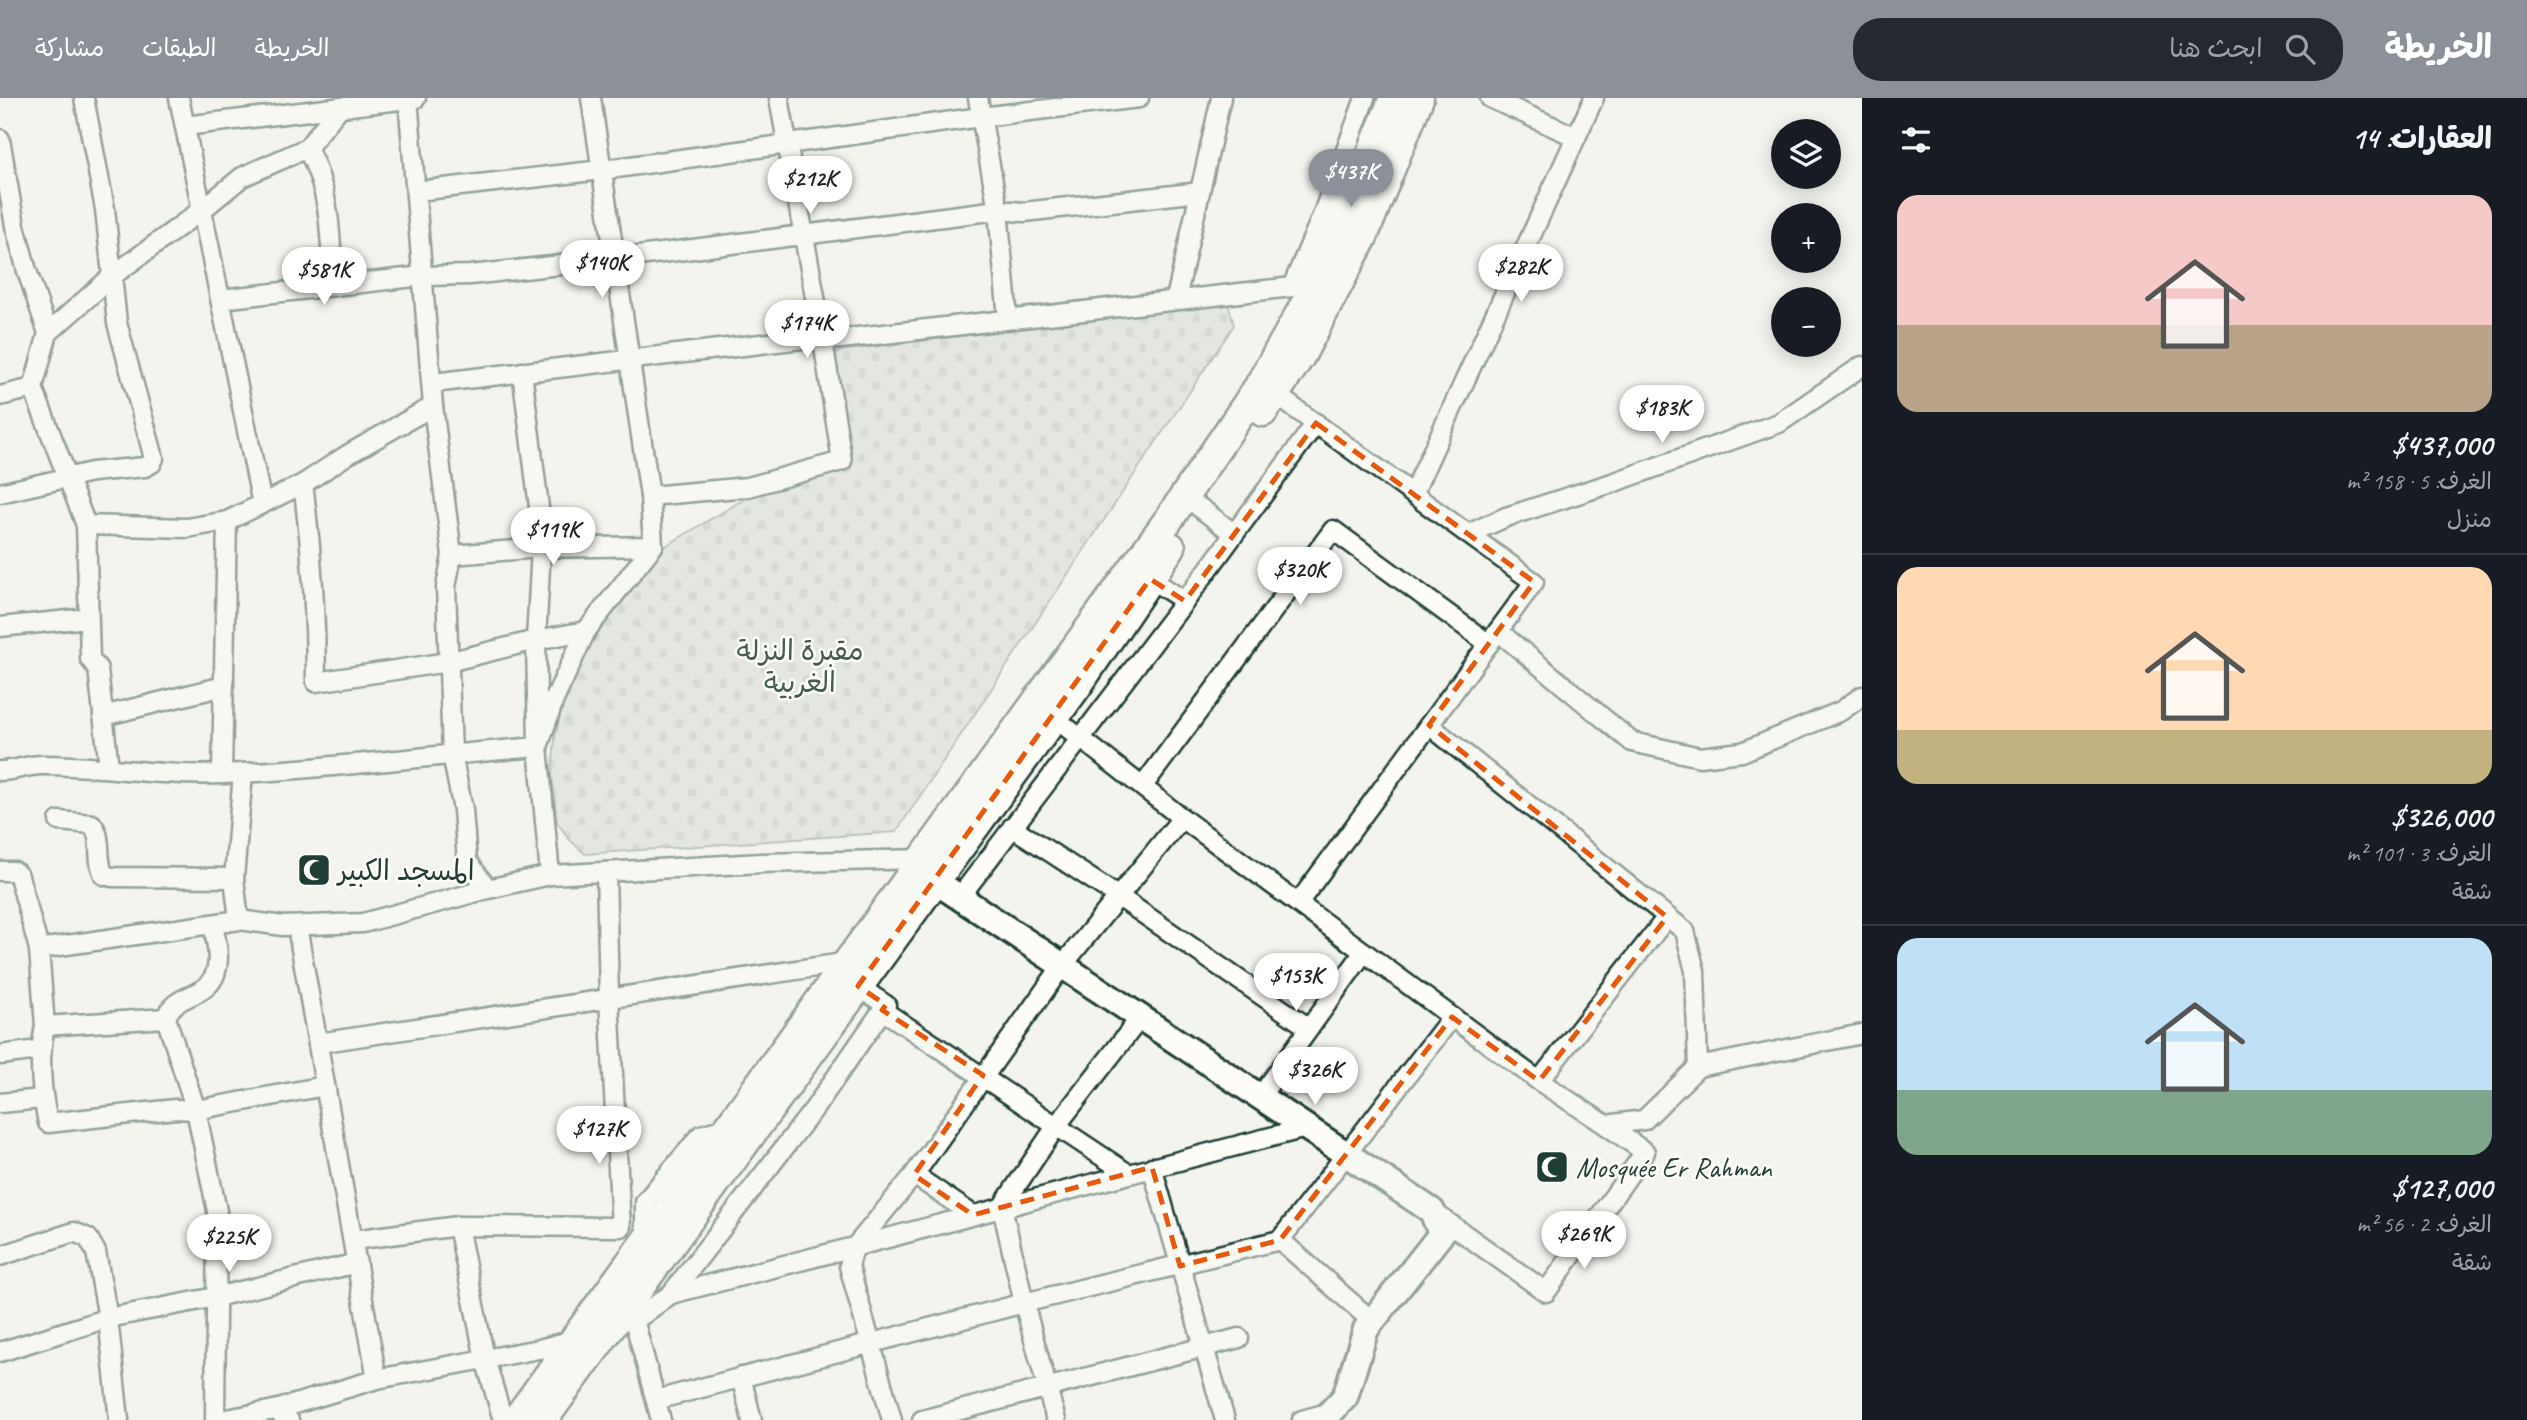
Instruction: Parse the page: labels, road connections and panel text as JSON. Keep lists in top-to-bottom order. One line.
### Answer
{"parks":["مقبرة النزلة الغربية"],"places":{"mosque":["المسجد الكبير","Mosquée Er Rahman"]},"page":{"header":"الخريطة","search":"ابحث هنا","nav":["الخريطة","الطبقات","مشاركة"],"heading":"العقارات: 14","map_buttons":["+","−"],"price":["$437K","$212K","$140K","$282K","$581K","$174K","$183K","$119K","$320K","$153K","$326K","$127K","$269K","$225K"],"list":[{"name":"$437,000","note":"الغرف: 5 · 158 m² · منزل"},{"name":"$326,000","note":"الغرف: 3 · 101 m² · شقة"},{"name":"$127,000","note":"الغرف: 2 · 56 m² · شقة"}]}}
